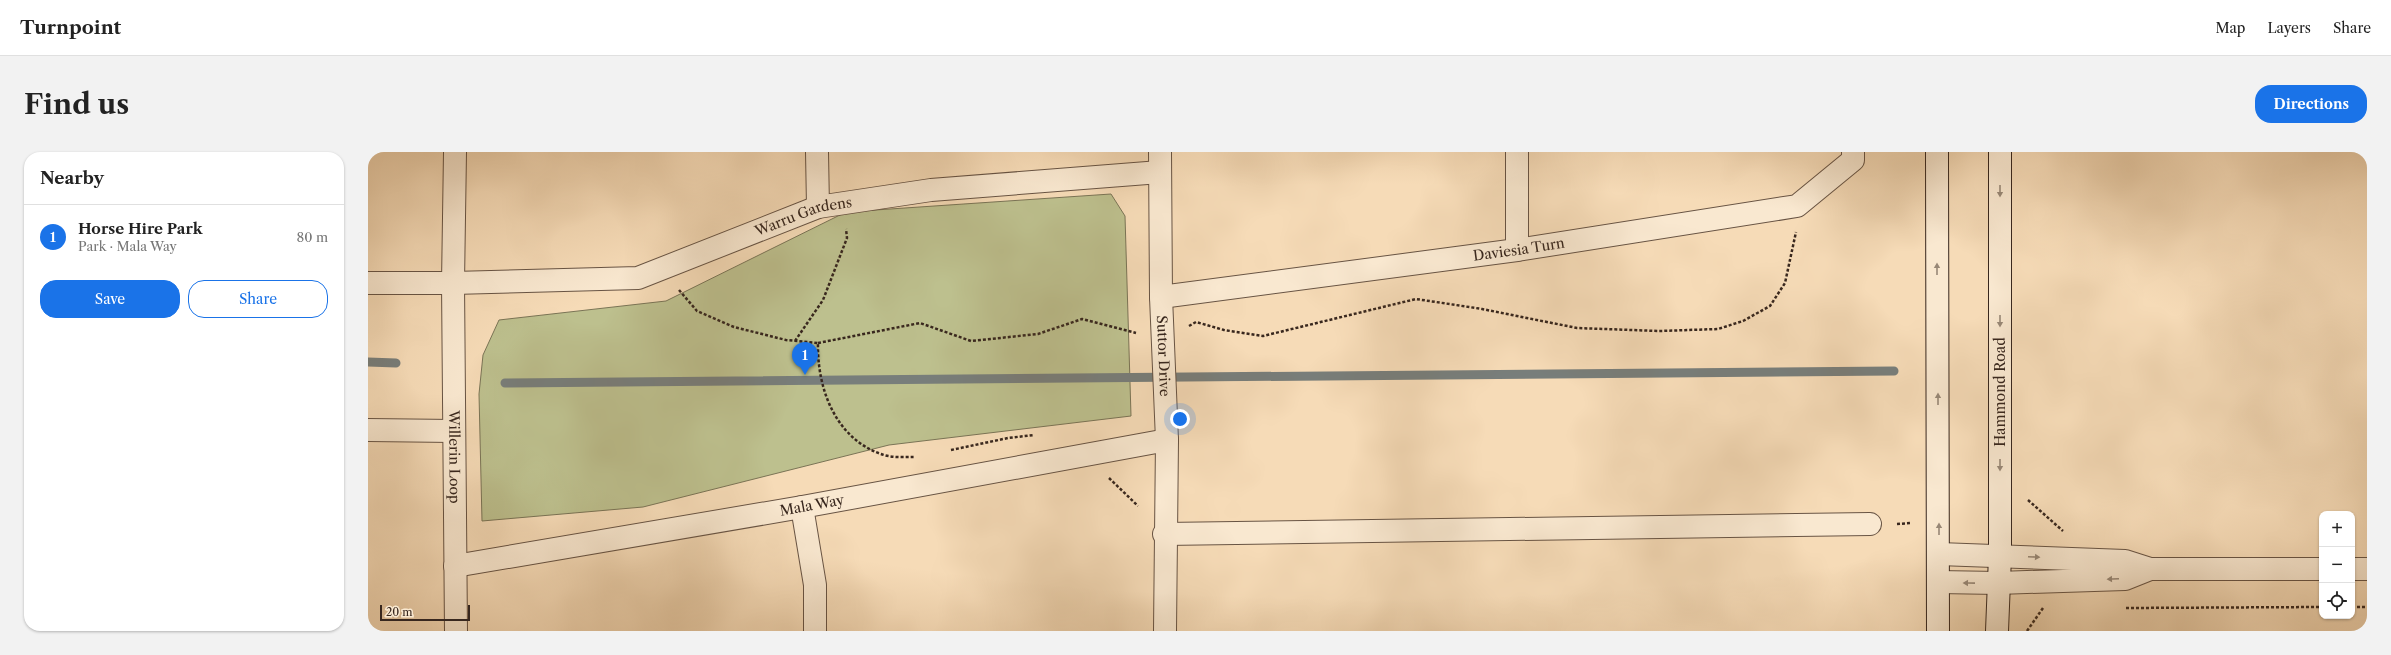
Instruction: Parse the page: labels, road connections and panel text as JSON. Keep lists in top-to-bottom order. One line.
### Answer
{"streets":{"street":["Warru Gardens","Daviesia Turn","Suttor Drive","Hammond Road","Willerin Loop","Mala Way"]},"crossings":[["Warru Gardens","Suttor Drive"],["Warru Gardens","Willerin Loop"],["Daviesia Turn","Suttor Drive"],["Suttor Drive","Mala Way"],["Willerin Loop","Mala Way"]],"scale_bar":"20 m","page":{"header":"Turnpoint","nav":["Map","Layers","Share"],"buttons":["Directions",["Save","Share"]],"title":"Find us","heading":"Nearby","list":[{"mark":"1","name":"Horse Hire Park","note":"Park · Mala Way","value":"80 m"}],"pins":"1","map_buttons":["+","−"],"scale":"20 m"}}
